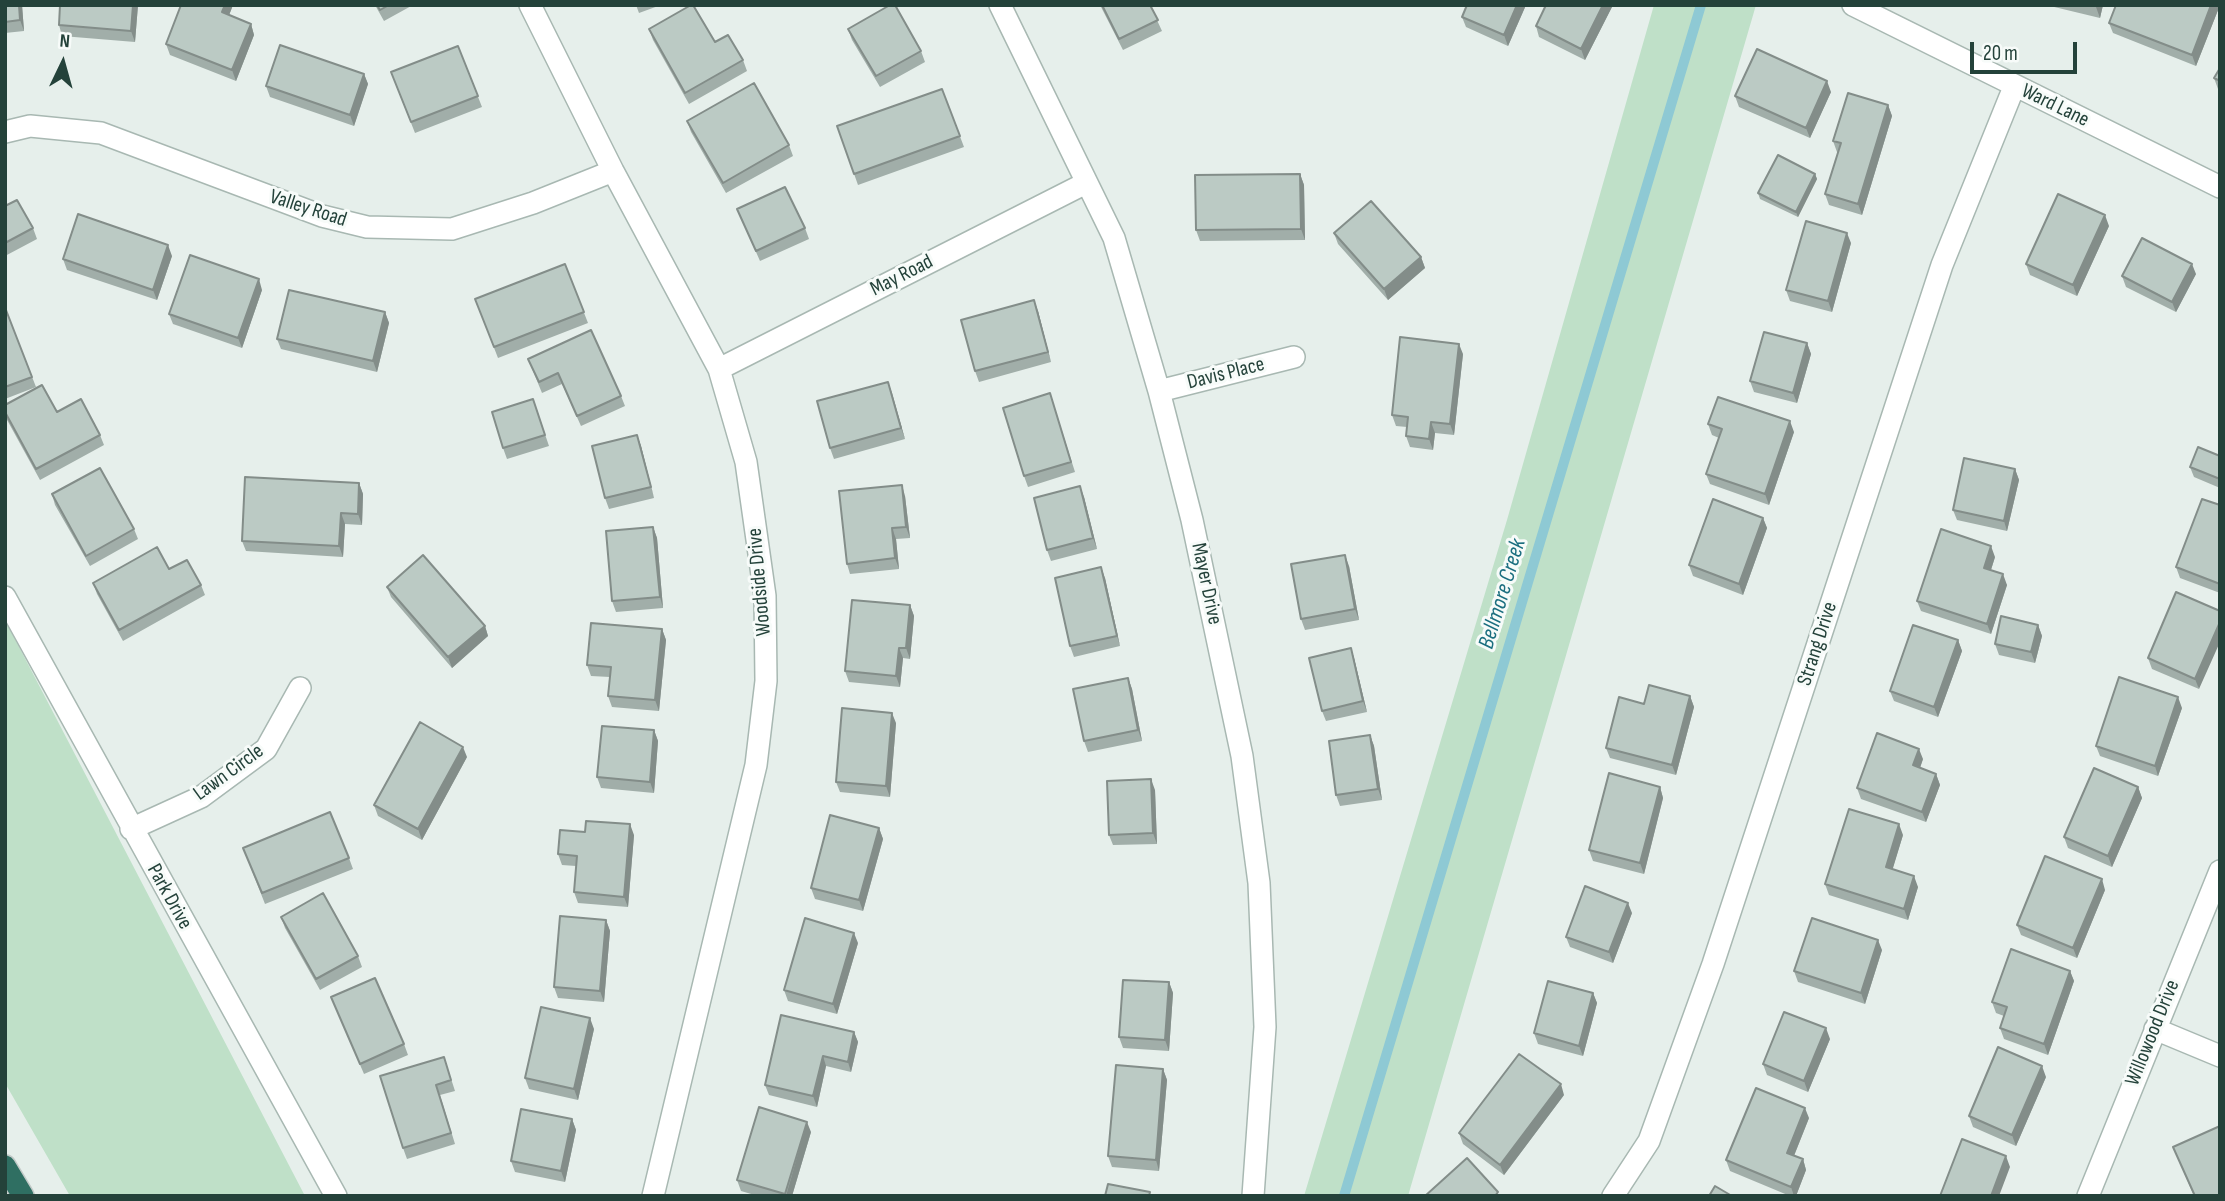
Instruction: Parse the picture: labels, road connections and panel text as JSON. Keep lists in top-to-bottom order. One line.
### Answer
{"streets":{"street":["Ward Lane","Valley Road","May Road","Davis Place","Woodside Drive","Mayer Drive","Strang Drive","Lawn Circle","Park Drive","Willowood Drive"]},"crossings":[["Ward Lane","Strang Drive"],["Valley Road","Woodside Drive"],["May Road","Woodside Drive"],["May Road","Mayer Drive"],["Davis Place","Mayer Drive"],["Lawn Circle","Park Drive"]],"water":["Bellmore Creek"],"scale_bar":"20 m","north":"top"}
